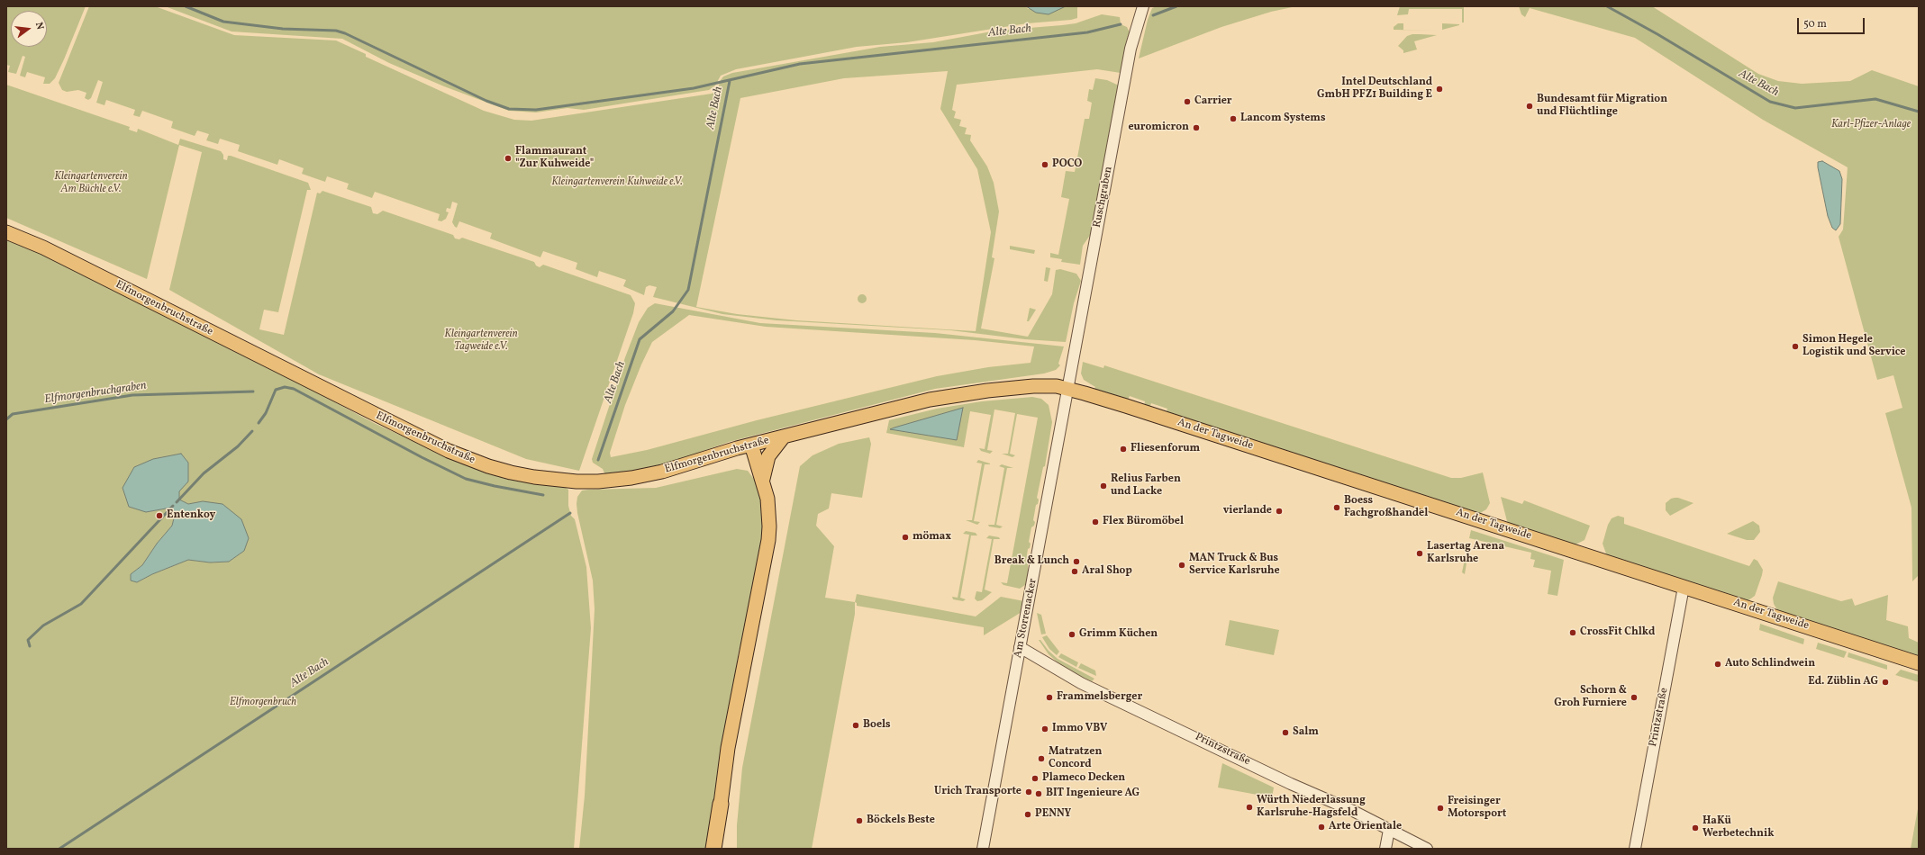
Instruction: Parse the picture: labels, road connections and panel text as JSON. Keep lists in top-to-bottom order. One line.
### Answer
{"streets":{"main road":["Elfmorgenbruchstraße","An der Tagweide"],"street":["Ruschgraben","Am Storrenacker","Printzstraße"]},"crossings":[["Ruschgraben","Elfmorgenbruchstraße"],["Ruschgraben","An der Tagweide"],["Ruschgraben","Am Storrenacker"],["Elfmorgenbruchstraße","An der Tagweide"],["Elfmorgenbruchstraße","Am Storrenacker"],["An der Tagweide","Am Storrenacker"],["An der Tagweide","Printzstraße"],["Am Storrenacker","Printzstraße"]],"water":["Alte Bach","Elfmorgenbruchgraben"],"parks":["Karl-Pfizer-Anlage","Kleingartenverein Am Büchle e.V.","Kleingartenverein Kuhweide e.V.","Kleingartenverein Tagweide e.V.","Elfmorgenbruch"],"places":["Intel Deutschland GmbH PFZ1 Building E","Carrier","Bundesamt für Migration und Flüchtlinge","Lancom Systems","euromicron","Flammaurant \"Zur Kuhweide\"","POCO","Simon Hegele Logistik und Service","Fliesenforum","Relius Farben und Lacke","Boess Fachgroßhandel","vierlande","Entenkoy","Flex Büromöbel","mömax","Lasertag Arena Karlsruhe","Break & Lunch","MAN Truck & Bus Service Karlsruhe","Aral Shop","CrossFit Chlkd","Grimm Küchen","Auto Schlindwein","Ed. Züblin AG","Frammelsberger","Schorn & Groh Furniere","Boels","Immo VBV","Salm","Matratzen Concord","Plameco Decken","Urich Transporte","BIT Ingenieure AG","Würth Niederlassung Karlsruhe-Hagsfeld","Freisinger Motorsport","PENNY","Böckels Beste","Arte Orientale","HaKü Werbetechnik"],"scale_bar":"50 m","north":"right"}
